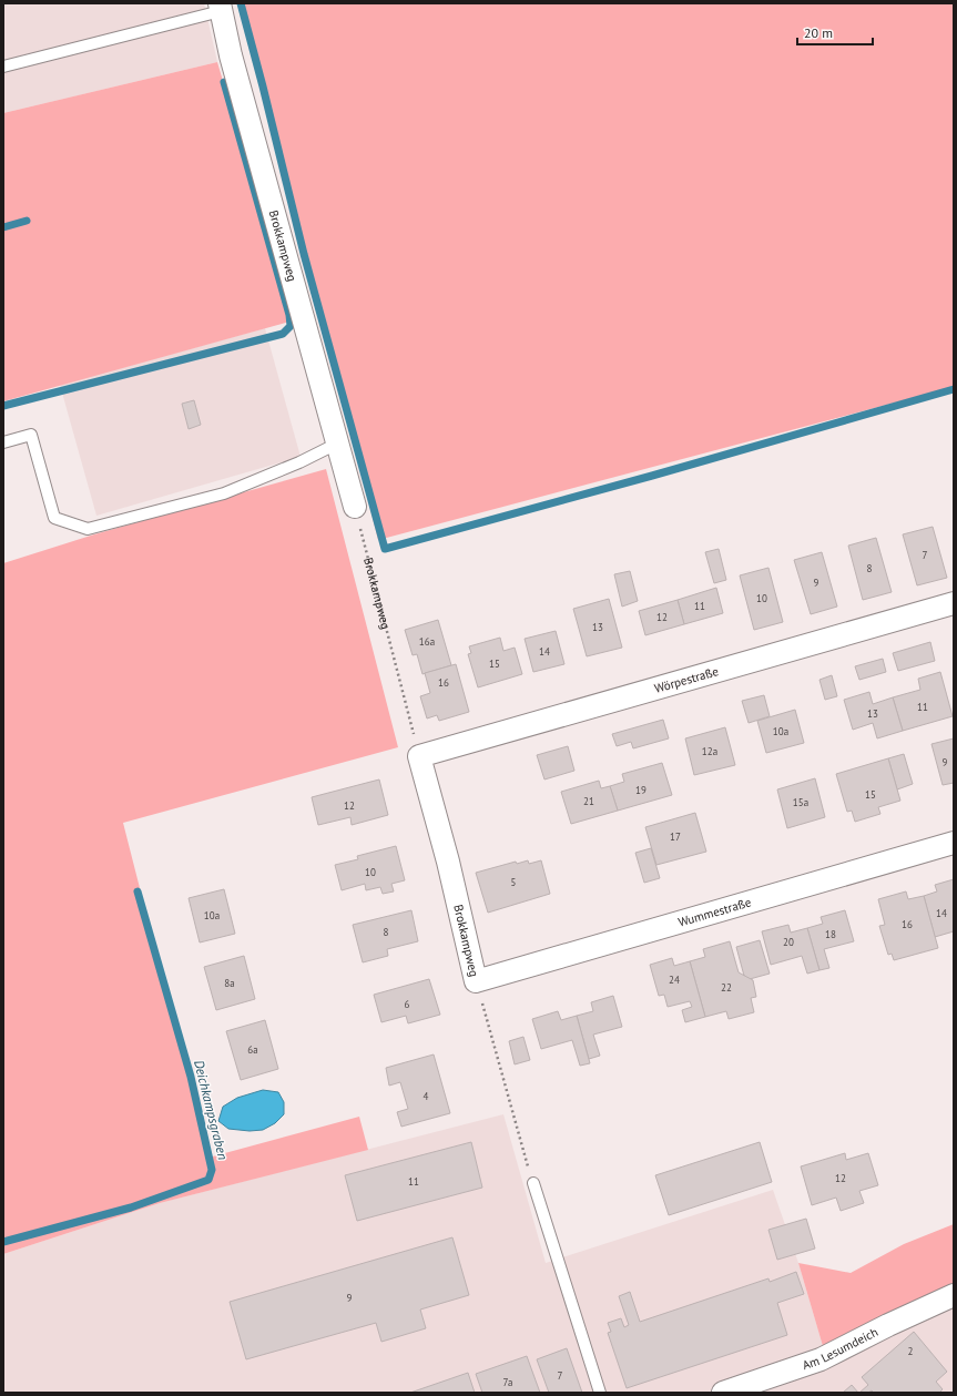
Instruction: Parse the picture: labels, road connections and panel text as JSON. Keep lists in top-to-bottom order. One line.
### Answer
{"streets":{"street":["Brokkampweg","Wörpestraße","Wummestraße","Am Lesumdeich"]},"crossings":[["Brokkampweg","Wörpestraße"],["Brokkampweg","Wummestraße"]],"water":["Deichkampsgraben"],"house_numbers":["7","8","9","10","11","12","13","16a","14","15","16","11","13","10a","12a","9","19","15","21","15a","12","17","10","5","14","10a","16","8","18","20","24","8a","22","6","6a","4","12","11","9","2","7","7a"],"scale_bar":"20 m"}
